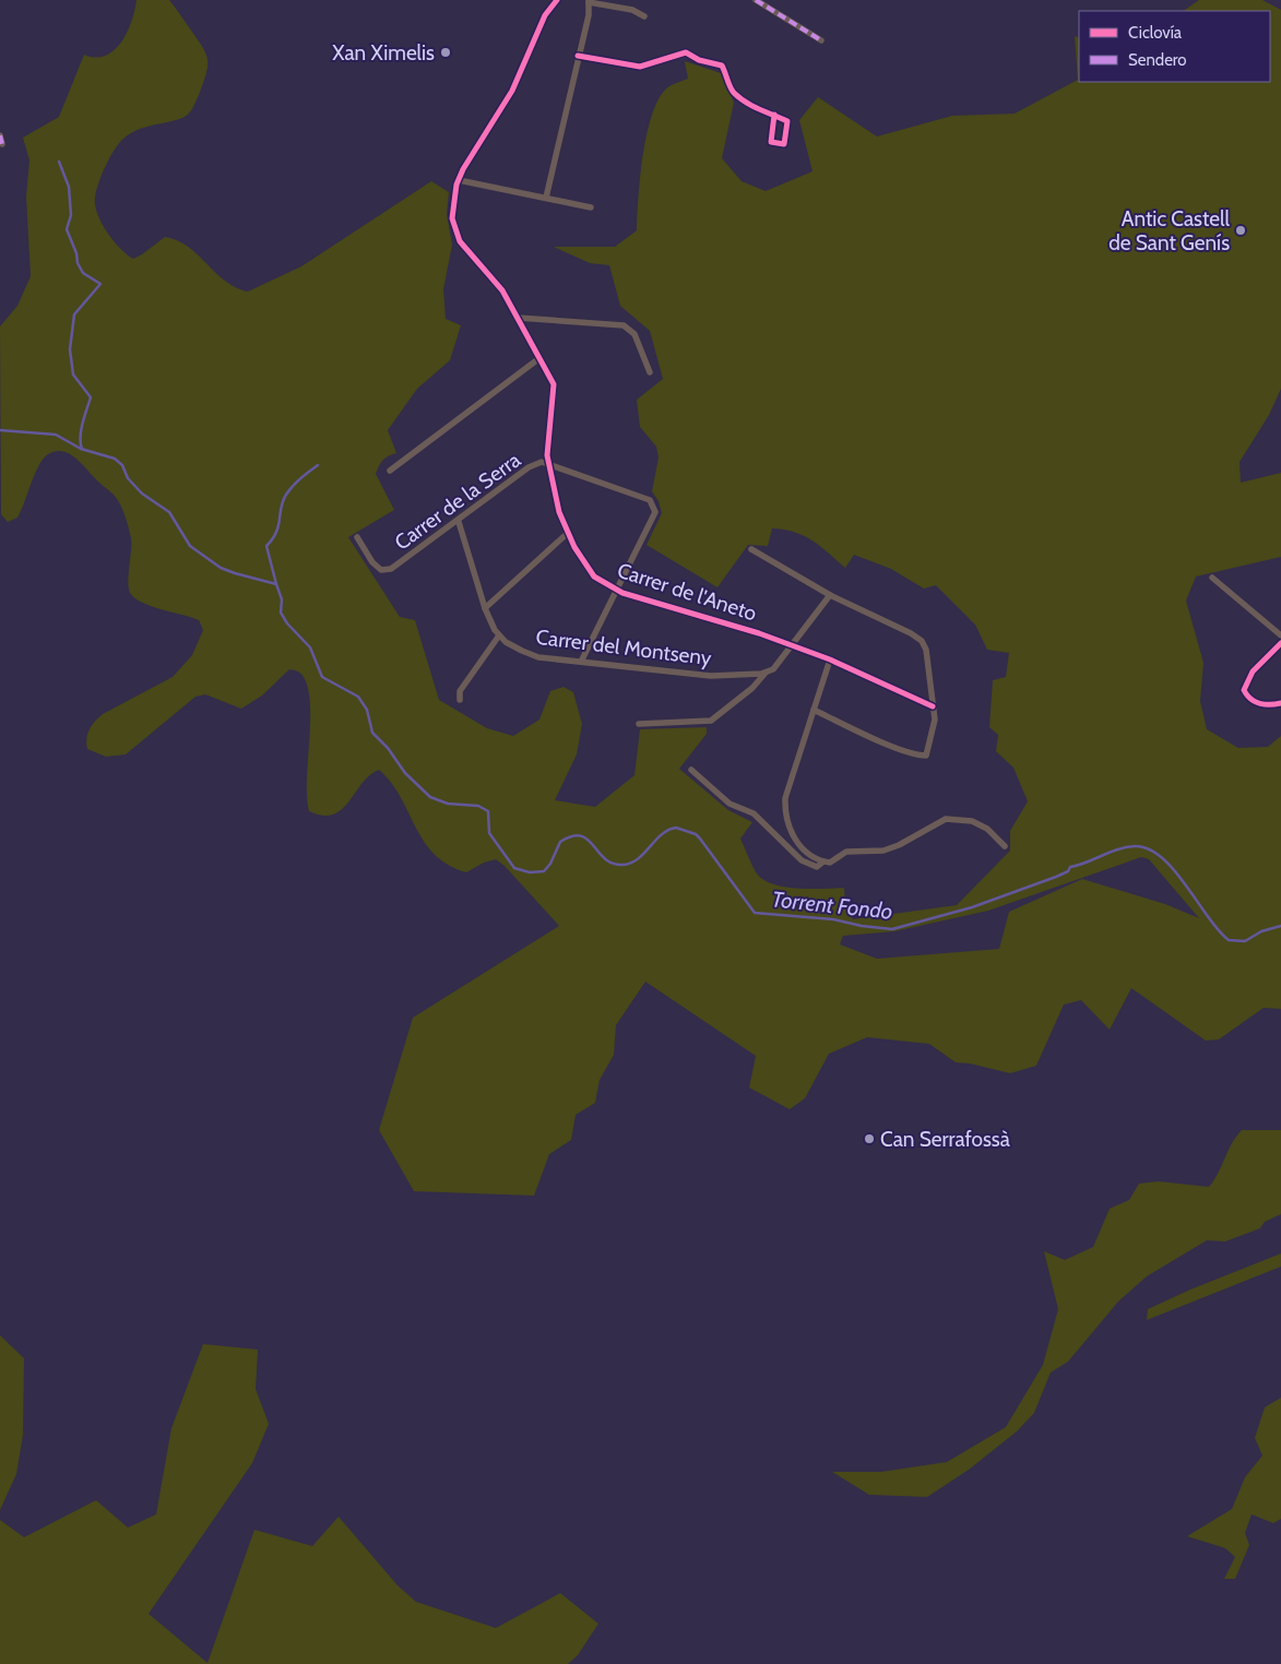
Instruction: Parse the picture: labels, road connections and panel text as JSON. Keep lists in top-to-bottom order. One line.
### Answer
{"streets":{"street":["Carrer de la Serra","Carrer de l'Aneto","Carrer del Montseny"]},"crossings":[["Carrer de la Serra","Carrer de l'Aneto"],["Carrer de la Serra","Carrer del Montseny"],["Carrer de l'Aneto","Carrer del Montseny"]],"water":["Torrent Fondo"],"places":["Xan Ximelis","Antic Castell de Sant Genís","Can Serrafossà"],"legend":["Ciclovía","Sendero"]}
